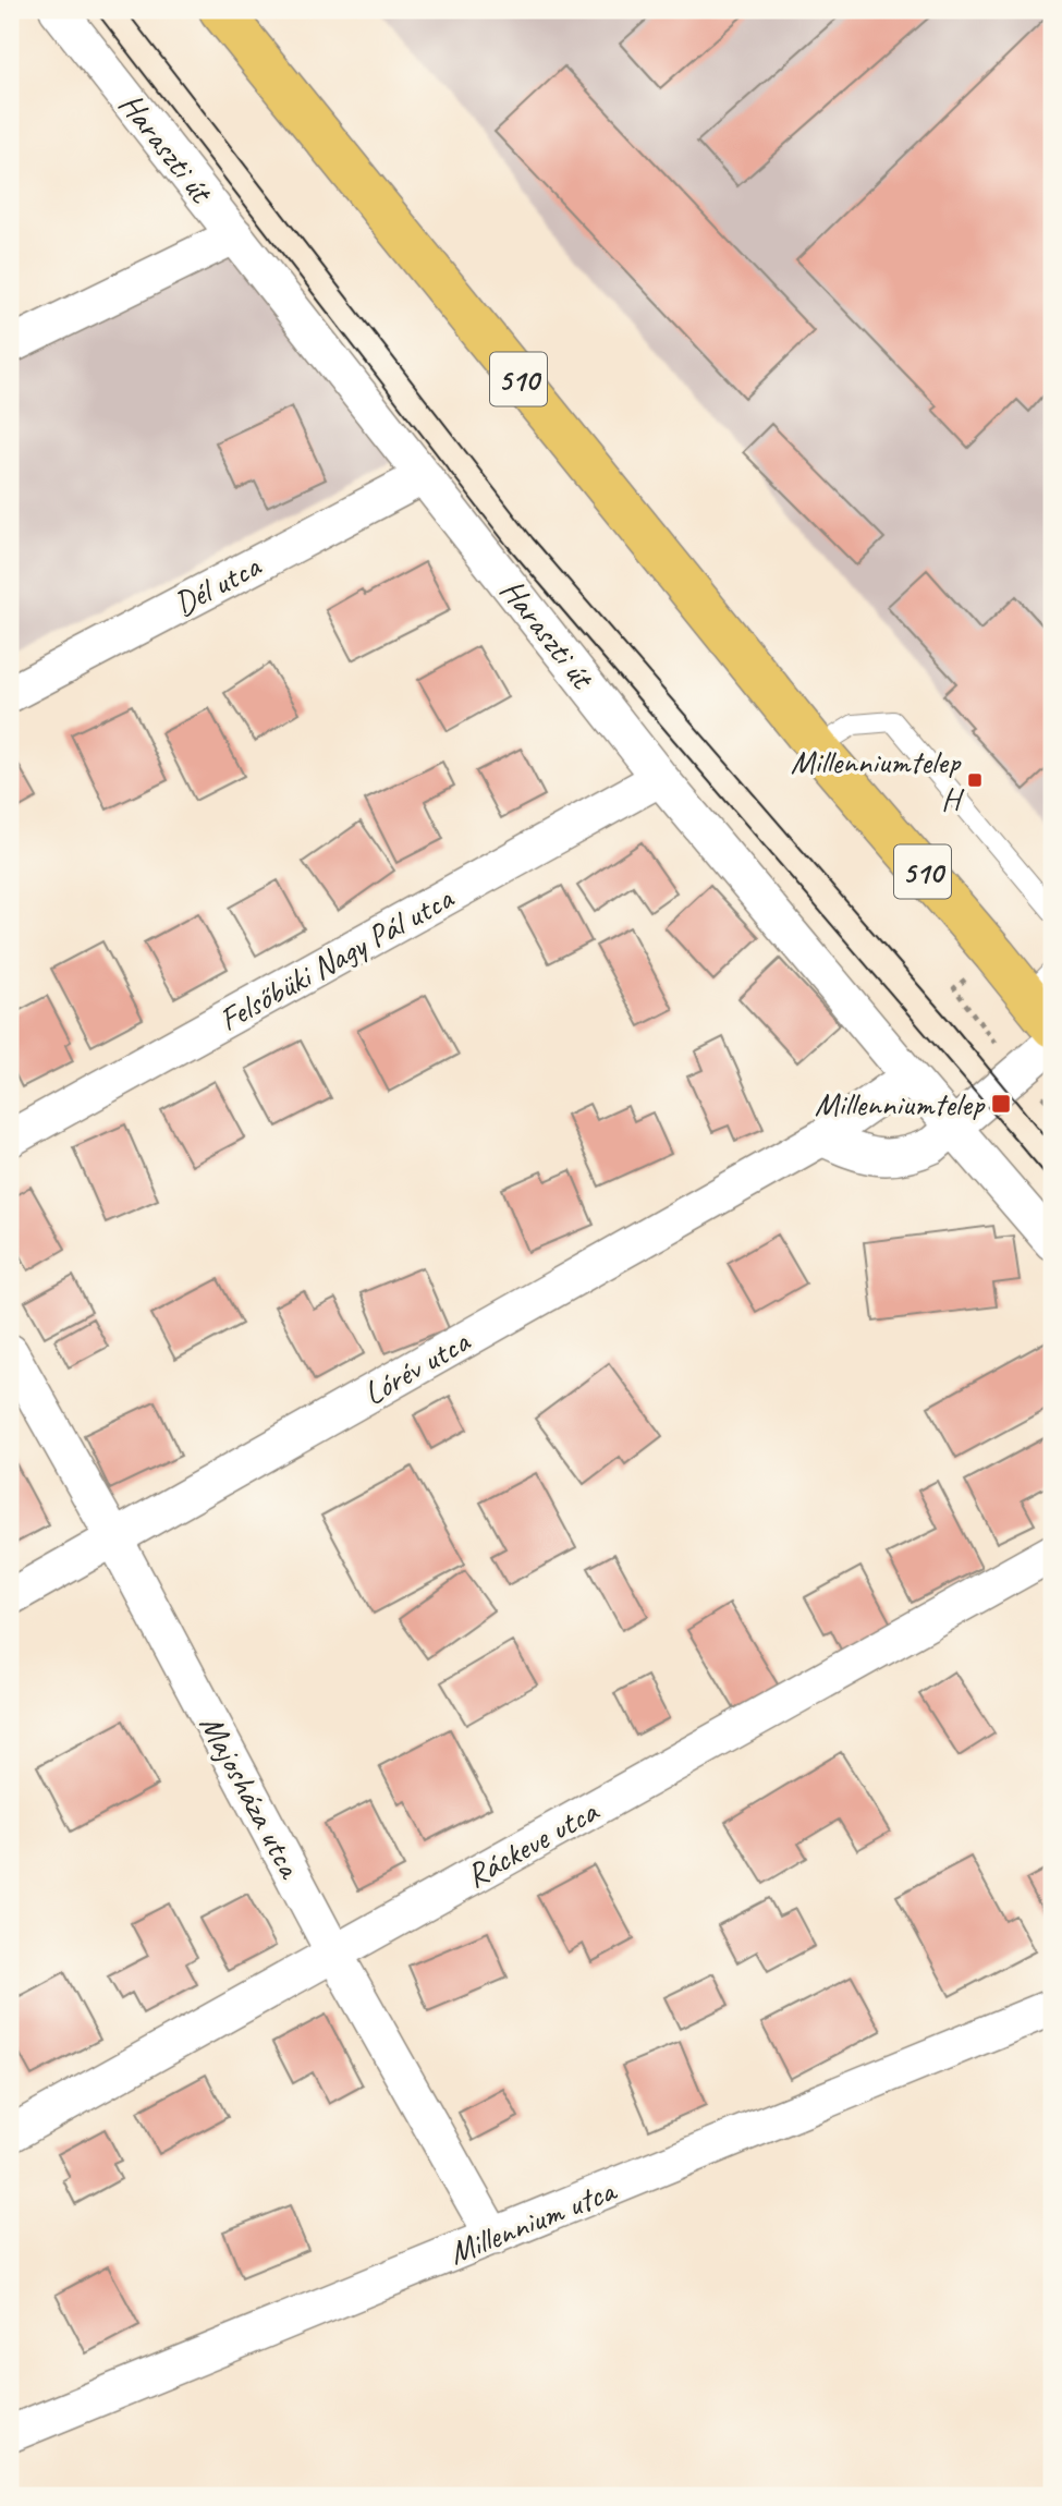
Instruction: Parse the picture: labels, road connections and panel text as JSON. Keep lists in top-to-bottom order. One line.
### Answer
{"streets":{"main road":["510"],"street":["Haraszti út","Dél utca","Felsőbüki Nagy Pál utca","Lórév utca","Majosháza utca","Ráckeve utca","Millennium utca"]},"crossings":[["Haraszti út","Dél utca"],["Haraszti út","Felsőbüki Nagy Pál utca"],["Haraszti út","Lórév utca"],["Lórév utca","Majosháza utca"],["Majosháza utca","Ráckeve utca"],["Majosháza utca","Millennium utca"]],"places":{"transit":["Millenniumtelep H","Millenniumtelep"]}}
